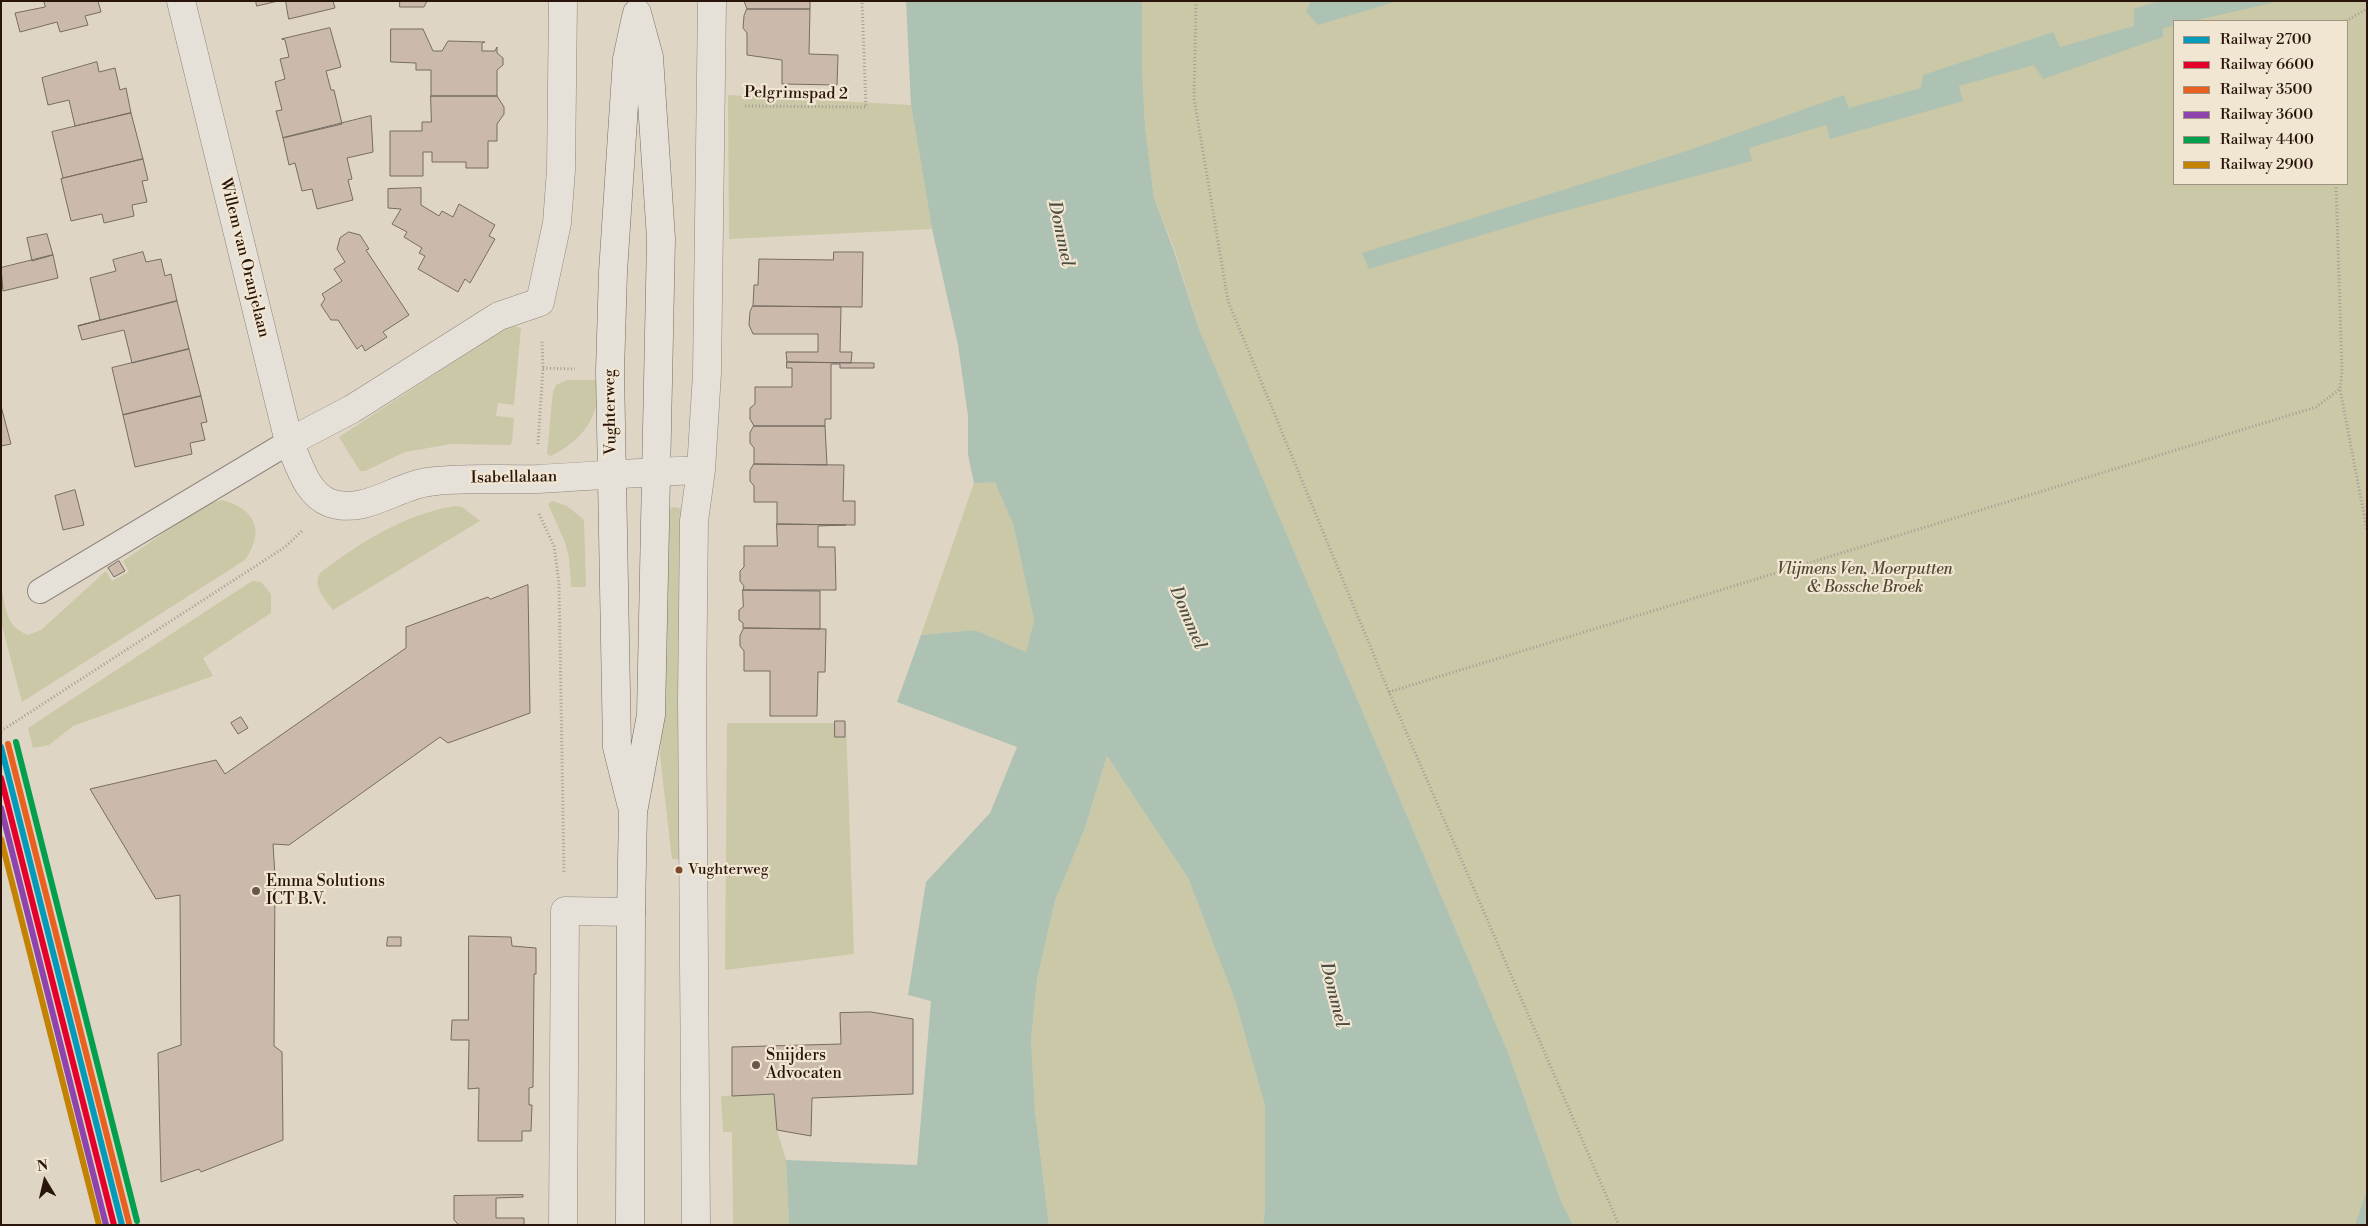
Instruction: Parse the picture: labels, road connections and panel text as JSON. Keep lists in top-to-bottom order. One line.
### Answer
{"streets":{"street":["Willem van Oranjelaan","Vughterweg","Isabellalaan"],"path":["Pelgrimspad 2"]},"crossings":[["Willem van Oranjelaan","Isabellalaan"],["Vughterweg","Isabellalaan"]],"water":["Dommel"],"parks":["Vlijmens Ven, Moerputten & Bossche Broek"],"places":["Vughterweg","Emma Solutions ICT B.V.","Snijders Advocaten"],"lines":["rail line 4400","rail line 3500","rail line 2700","rail line 6600","rail line 3600","rail line 2900"],"legend":["Railway 2700","Railway 6600","Railway 3500","Railway 3600","Railway 4400","Railway 2900"],"north":"top"}
